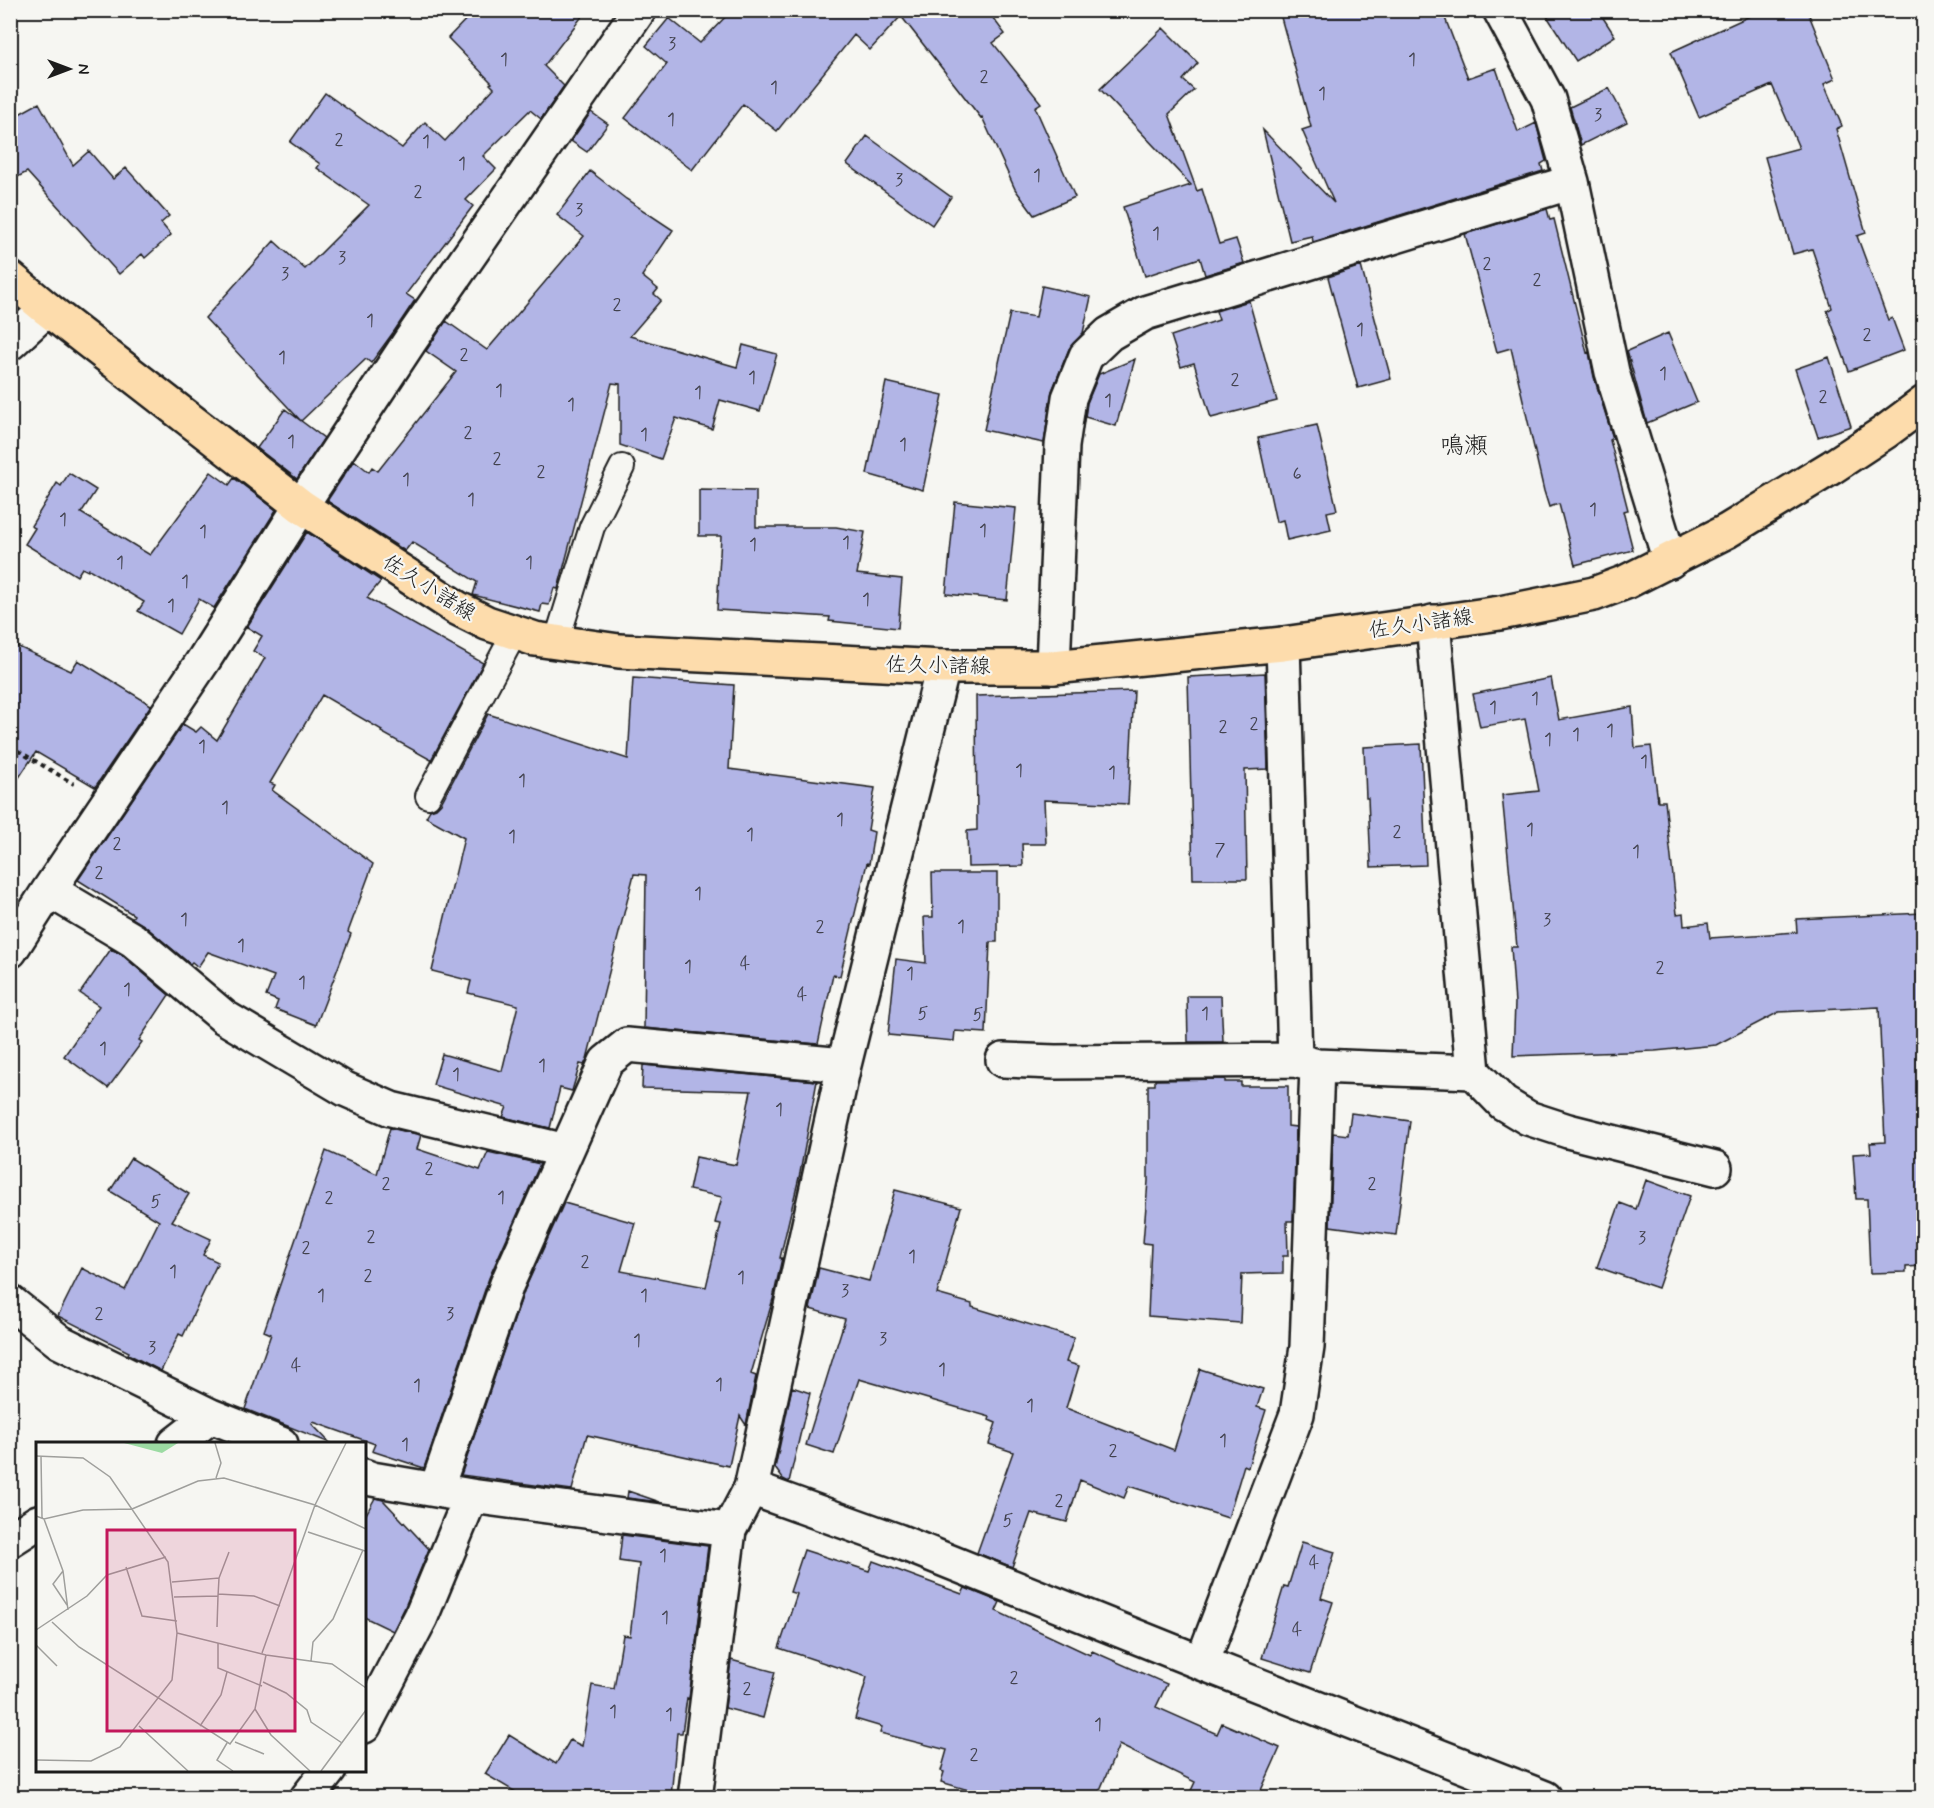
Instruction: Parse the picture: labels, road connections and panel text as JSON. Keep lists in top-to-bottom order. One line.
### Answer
{"streets":{"main road":["佐久小諸線"]},"districts":["鳴瀬"],"house_numbers":["3","1","1","2","1","1","3","1","2","1","1","1","3","2","3","1","3","2","3","2","2","1","1","2","2","1","1","1","2","1","1","2","1","1","2","1","1","1","2","2","6","1","1","1","1","1","1","1","1","1","1","1","1","1","1","1","2","2","1","1","1","1","1","1","1","1","1","1","1","2","1","1","2","7","1","2","1","1","3","2","1","1","4","1","2","1","1","1","4","5","1","5","1","1","1","1","2","2","2","2","1","5","2","3","2","1","2","1","2","1","3","1","1","2","3","3","1","3","4","1","1","1","1","1","1","2","2","5","1","4","1","4","2","2","1","1","1","2"],"north":"right"}
